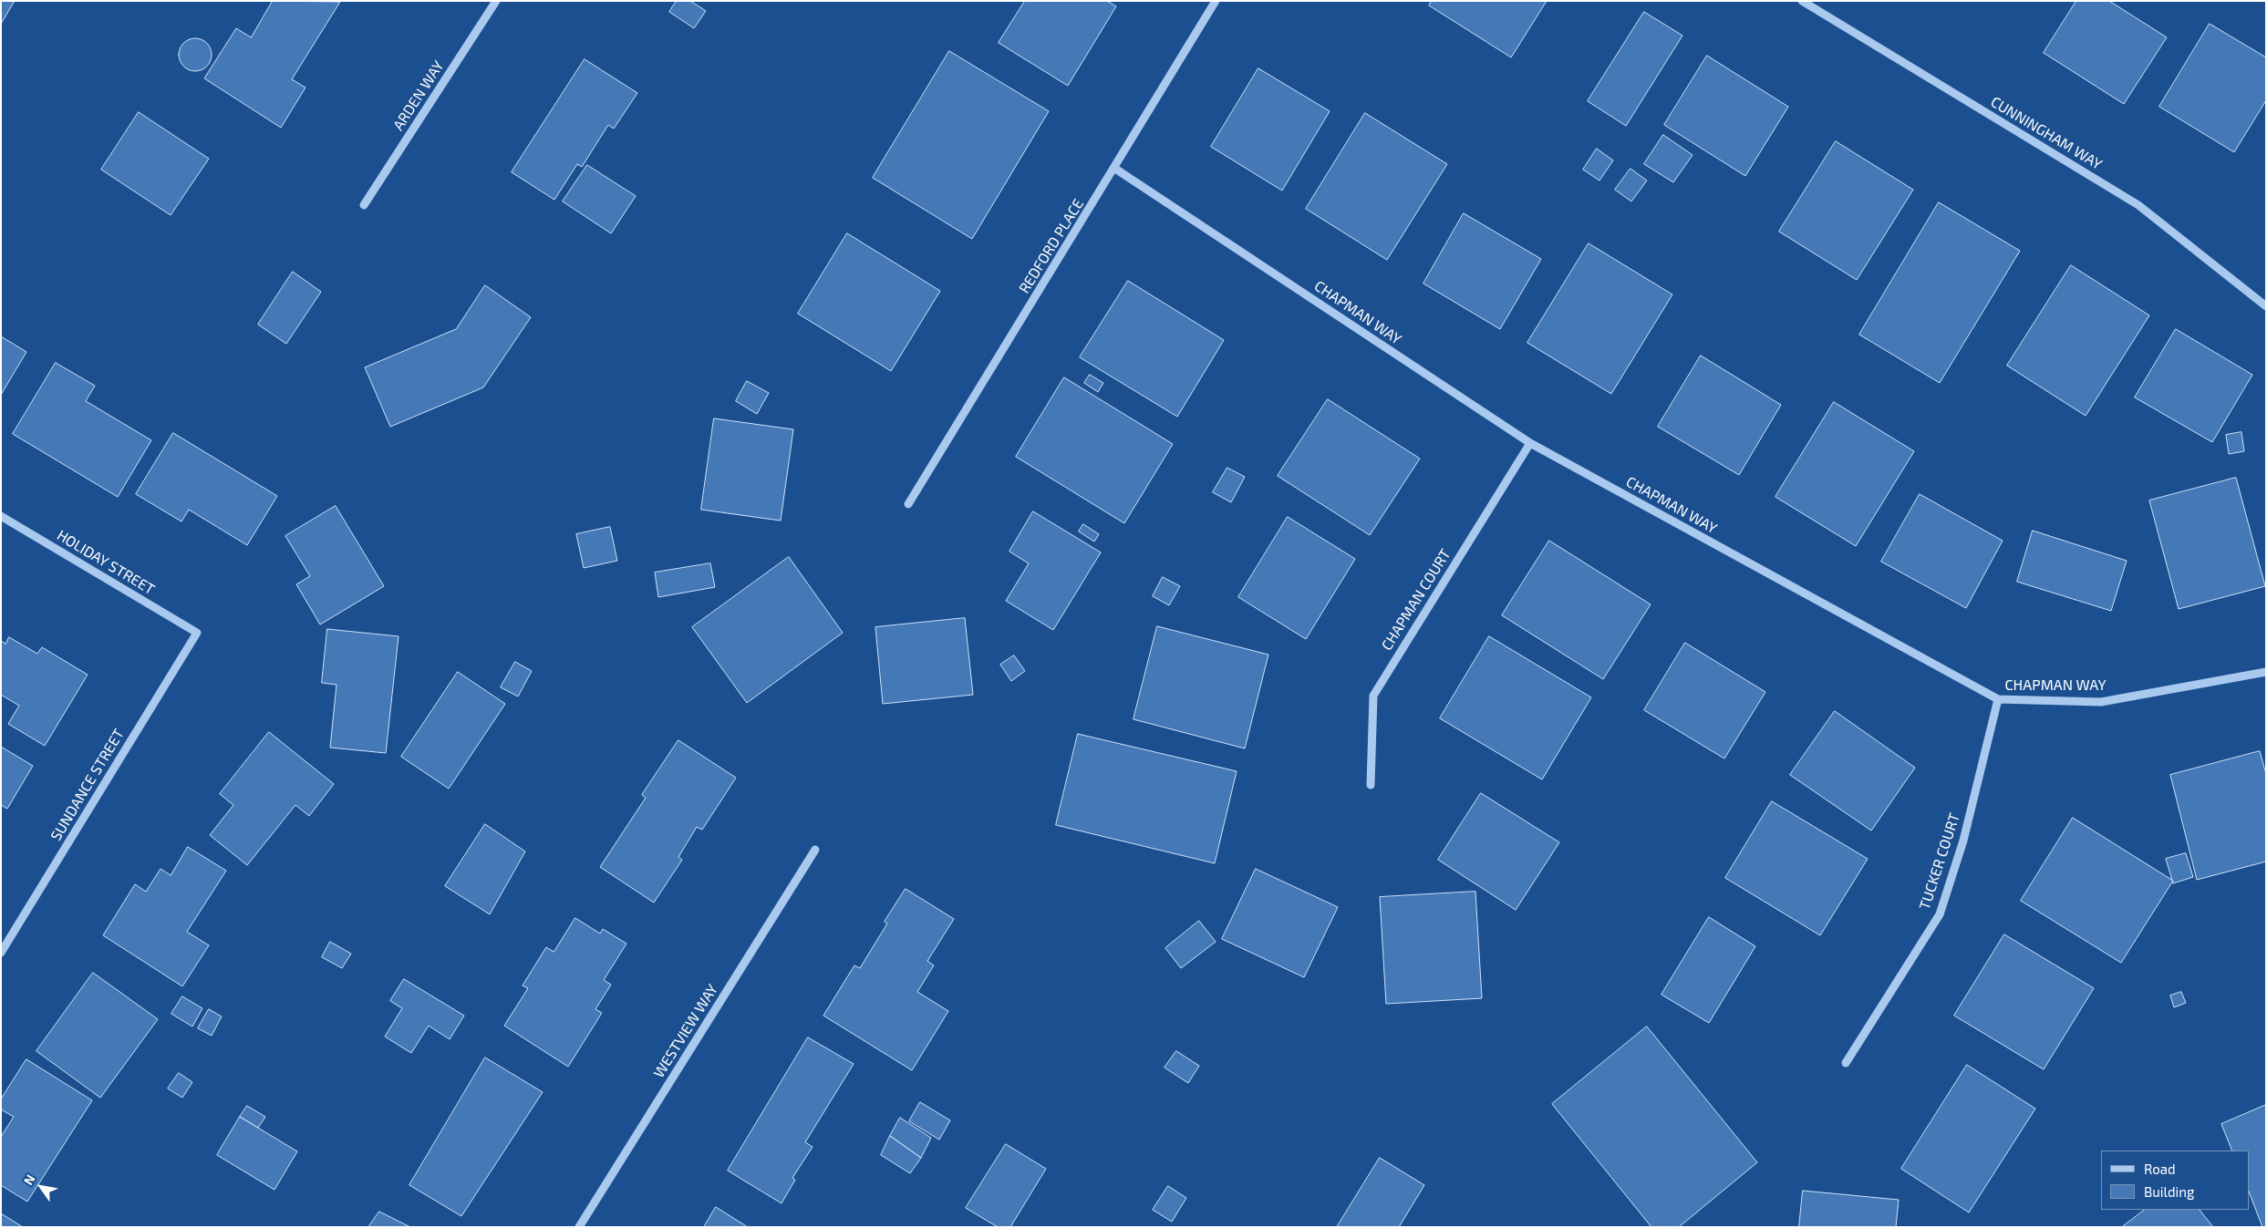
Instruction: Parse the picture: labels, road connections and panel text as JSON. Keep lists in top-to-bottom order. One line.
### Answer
{"streets":{"street":["ARDEN WAY","CUNNINGHAM WAY","REDFORD PLACE","CHAPMAN WAY","HOLIDAY STREET","CHAPMAN COURT","SUNDANCE STREET","TUCKER COURT","WESTVIEW WAY"]},"crossings":[["REDFORD PLACE","CHAPMAN WAY"],["CHAPMAN WAY","CHAPMAN COURT"],["CHAPMAN WAY","TUCKER COURT"],["HOLIDAY STREET","SUNDANCE STREET"]],"legend":["Road","Building"],"north":"top left"}
